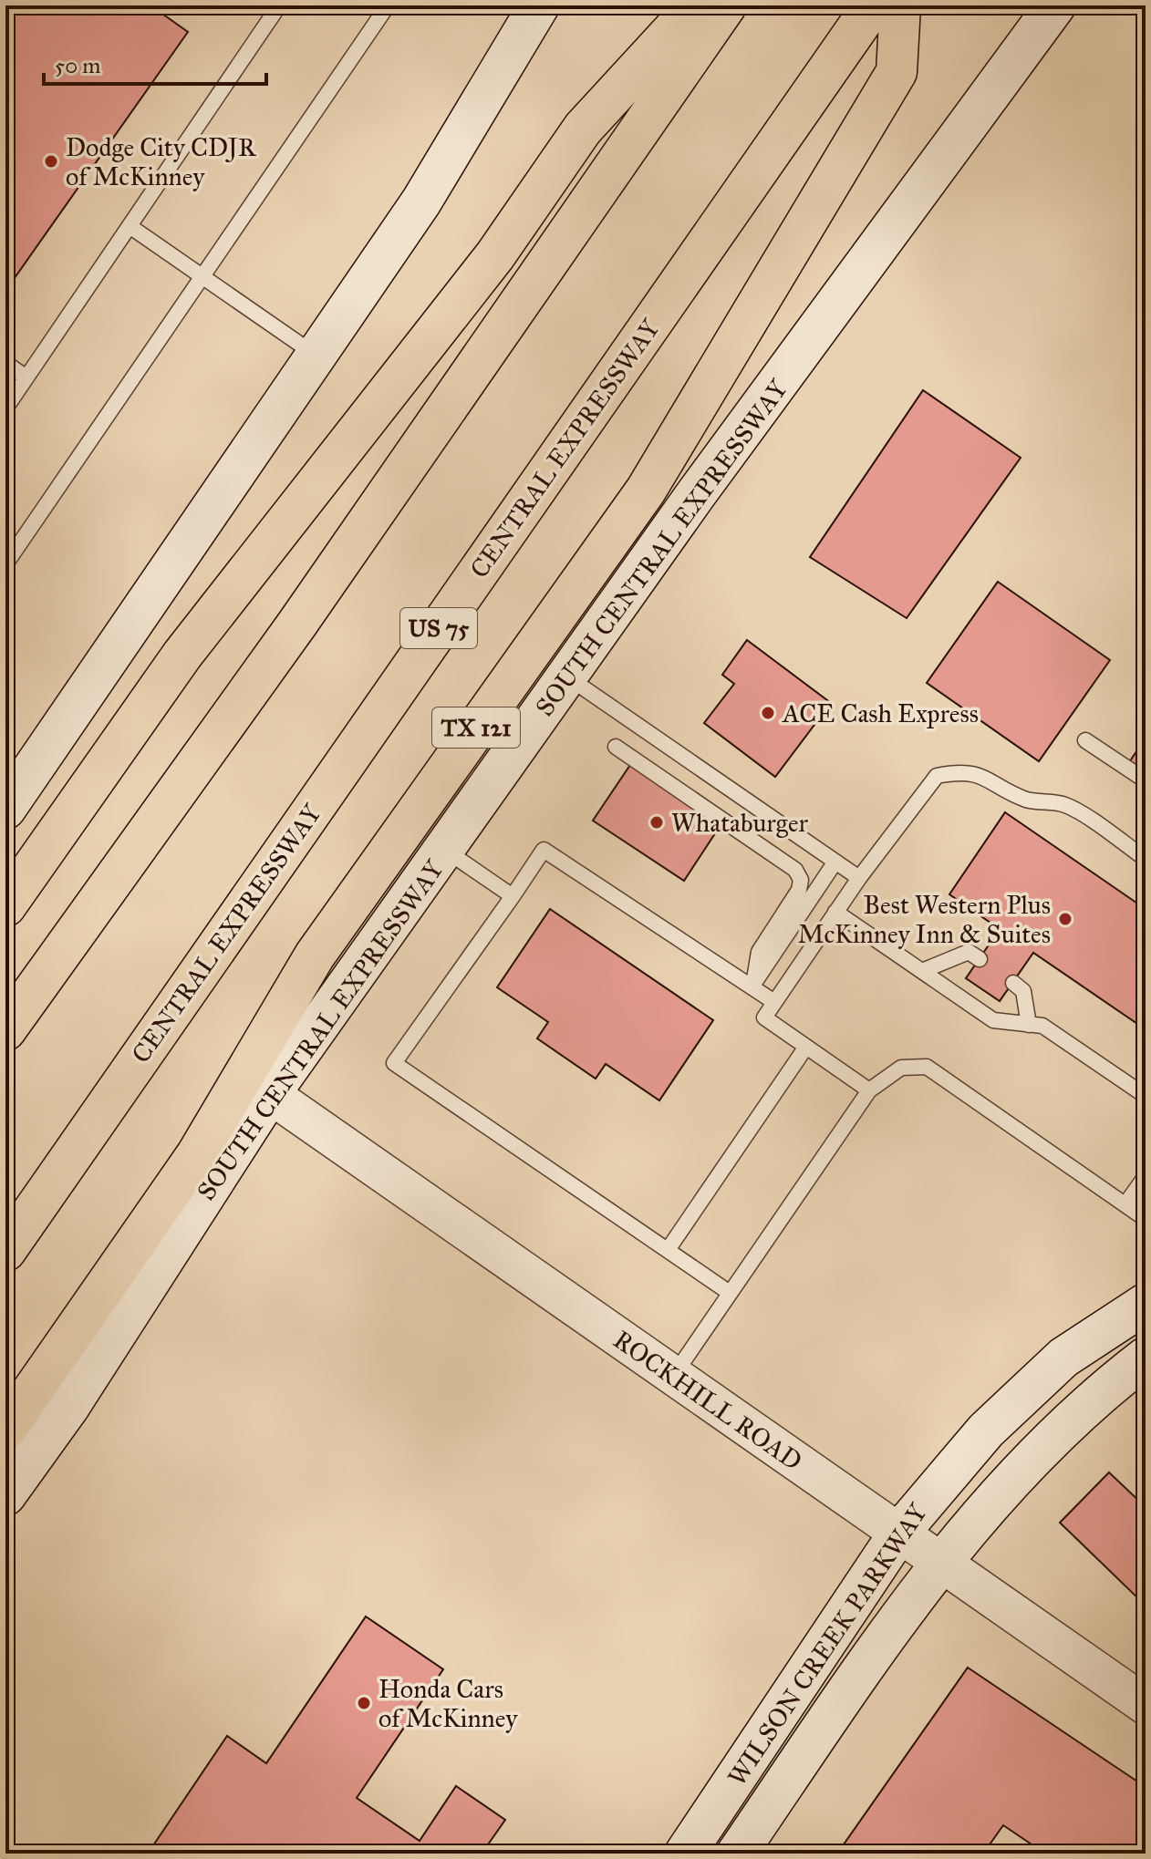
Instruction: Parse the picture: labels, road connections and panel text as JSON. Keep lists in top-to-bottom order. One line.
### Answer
{"streets":{"highway":["CENTRAL EXPRESSWAY","US 75","TX 121"],"main road":["SOUTH CENTRAL EXPRESSWAY","WILSON CREEK PARKWAY"],"street":["ROCKHILL ROAD"]},"crossings":[["SOUTH CENTRAL EXPRESSWAY","ROCKHILL ROAD"],["ROCKHILL ROAD","WILSON CREEK PARKWAY"]],"places":["Dodge City CDJR of McKinney","ACE Cash Express","Whataburger","Best Western Plus McKinney Inn & Suites","Honda Cars of McKinney"],"scale_bar":"50 m"}
